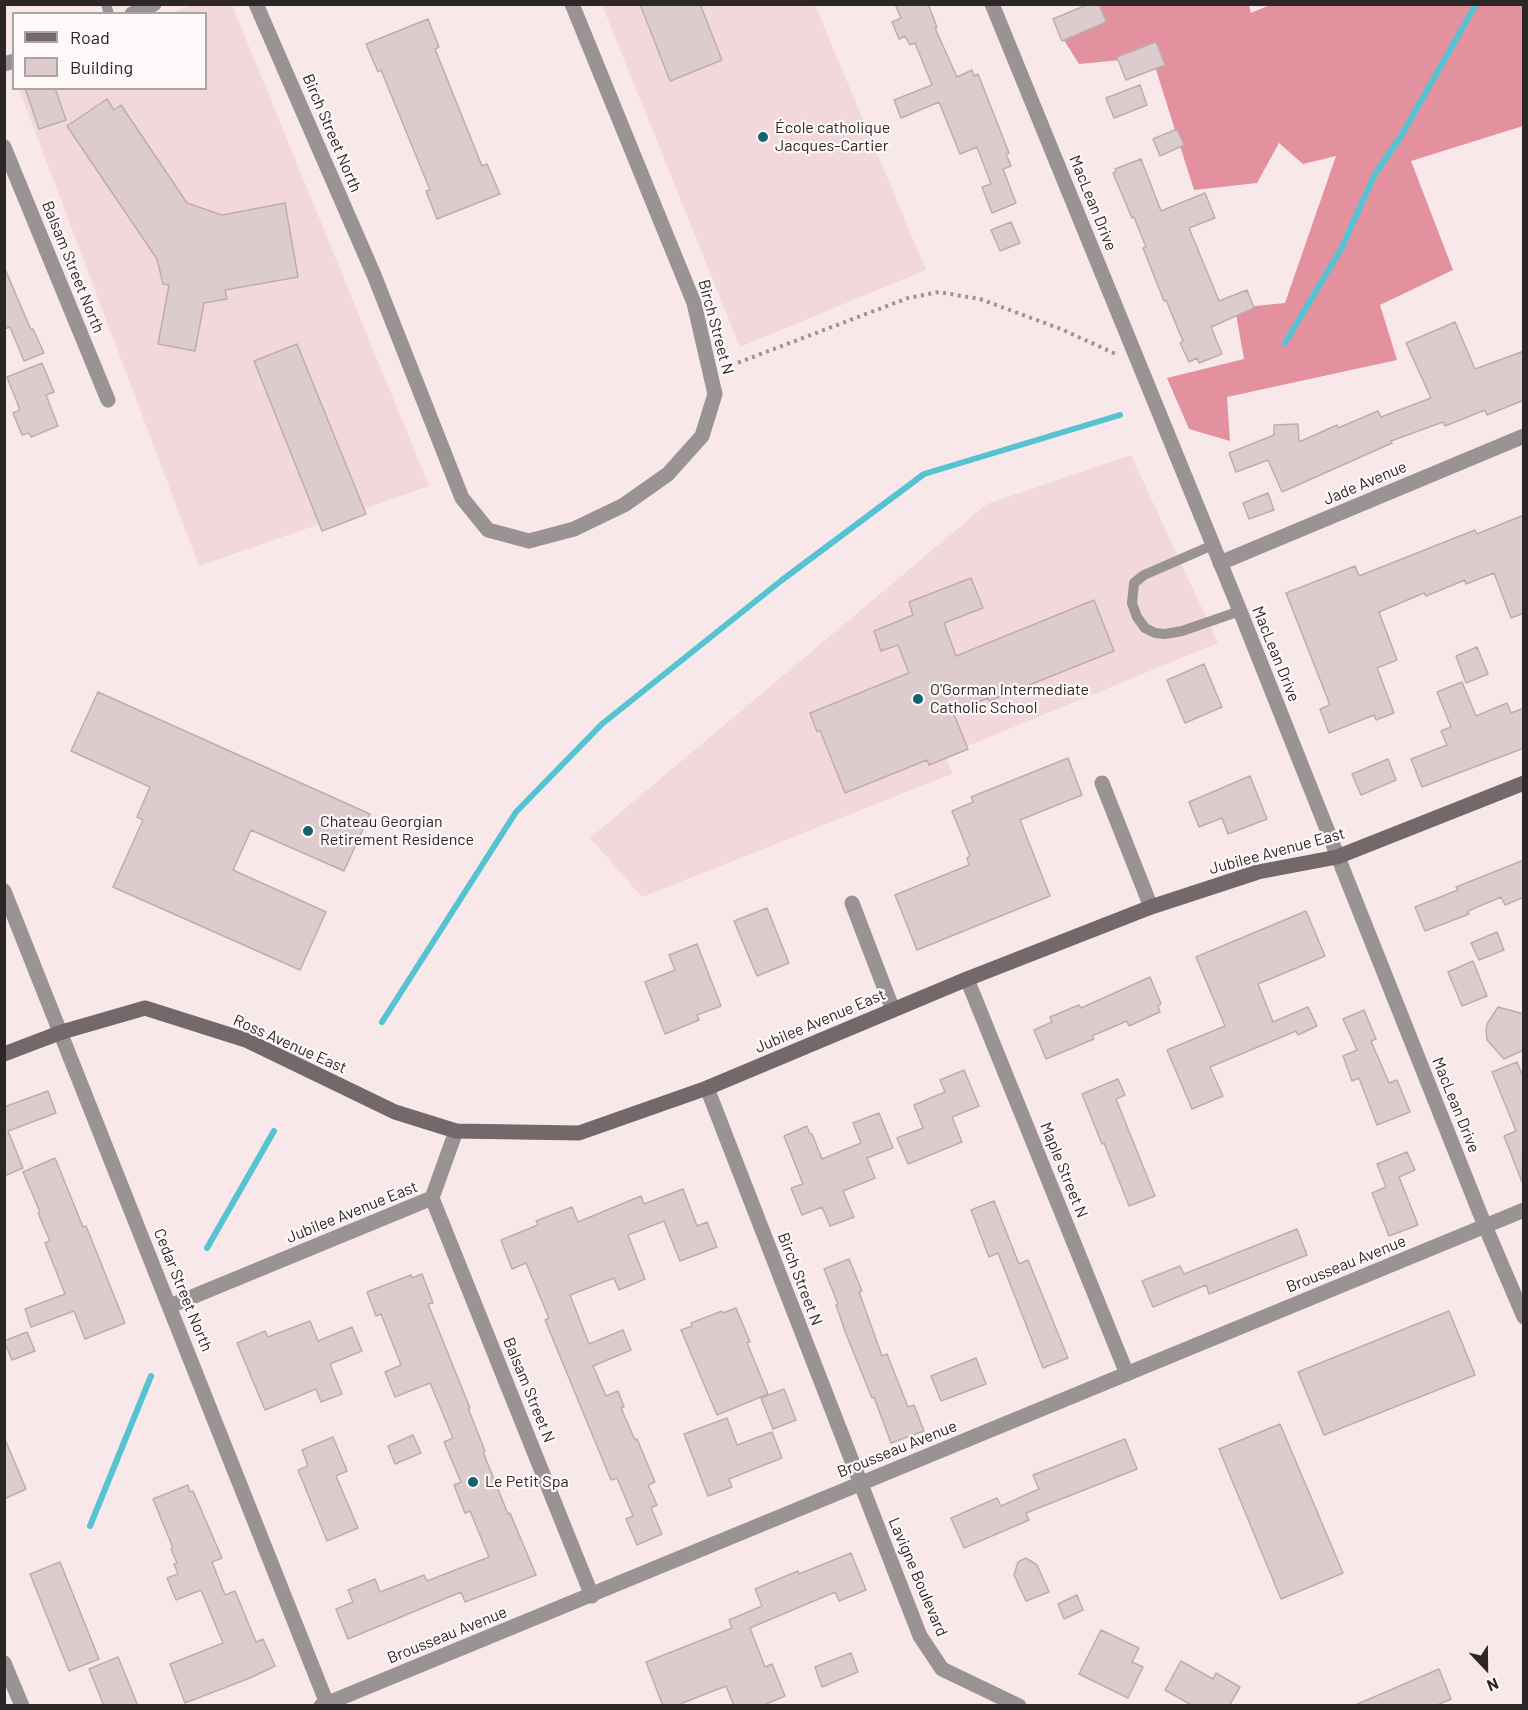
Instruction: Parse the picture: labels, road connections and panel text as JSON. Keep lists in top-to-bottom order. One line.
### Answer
{"streets":{"main road":["Jubilee Avenue East","Ross Avenue East"],"street":["Birch Street North","MacLean Drive","Balsam Street North","Birch Street N","Jade Avenue","Maple Street N","Brousseau Avenue","Cedar Street North","Balsam Street N","Lavigne Boulevard"]},"crossings":[["Birch Street North","Birch Street N"],["MacLean Drive","Jade Avenue"],["MacLean Drive","Jubilee Avenue East"],["MacLean Drive","Brousseau Avenue"],["Birch Street N","Jubilee Avenue East"],["Birch Street N","Brousseau Avenue"],["Birch Street N","Lavigne Boulevard"],["Jubilee Avenue East","Ross Avenue East"],["Jubilee Avenue East","Maple Street N"],["Jubilee Avenue East","Cedar Street North"],["Jubilee Avenue East","Balsam Street N"],["Ross Avenue East","Cedar Street North"],["Maple Street N","Brousseau Avenue"],["Brousseau Avenue","Cedar Street North"],["Brousseau Avenue","Balsam Street N"],["Brousseau Avenue","Lavigne Boulevard"]],"places":["École catholique Jacques-Cartier","O'Gorman Intermediate Catholic School","Chateau Georgian Retirement Residence","Le Petit Spa"],"legend":["Road","Building"],"north":"bottom"}
